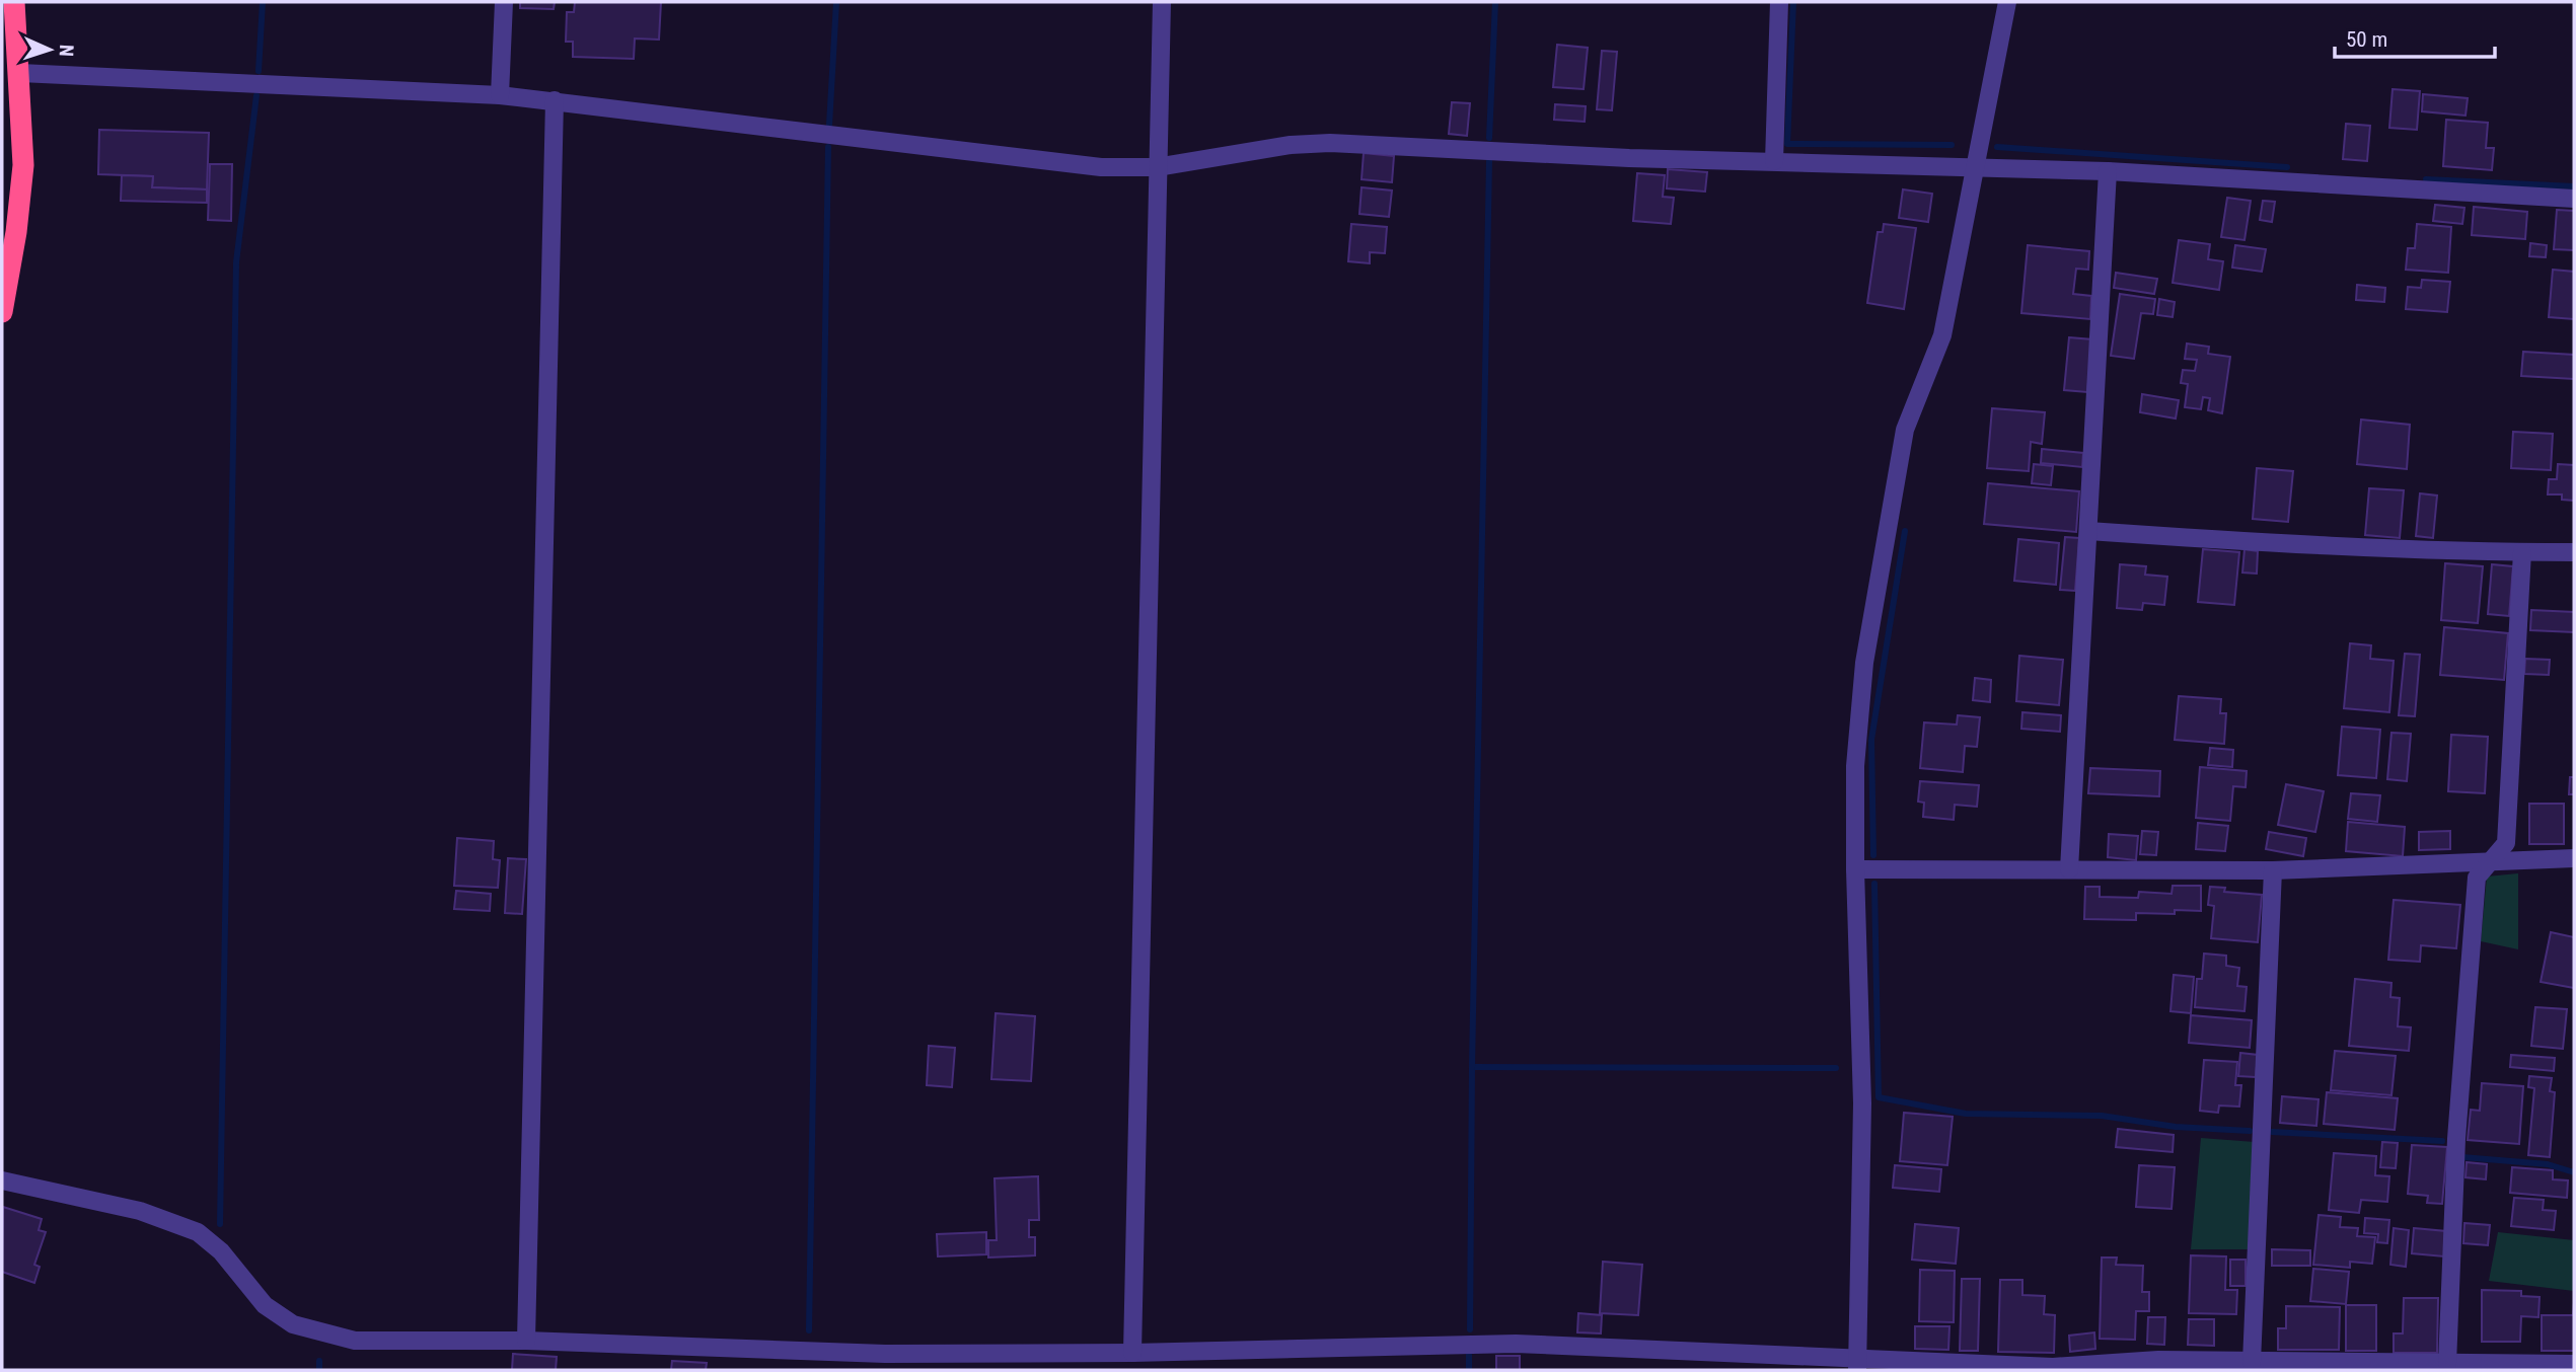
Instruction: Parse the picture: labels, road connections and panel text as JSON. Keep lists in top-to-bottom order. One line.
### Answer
{"scale_bar":"50 m","north":"right"}
